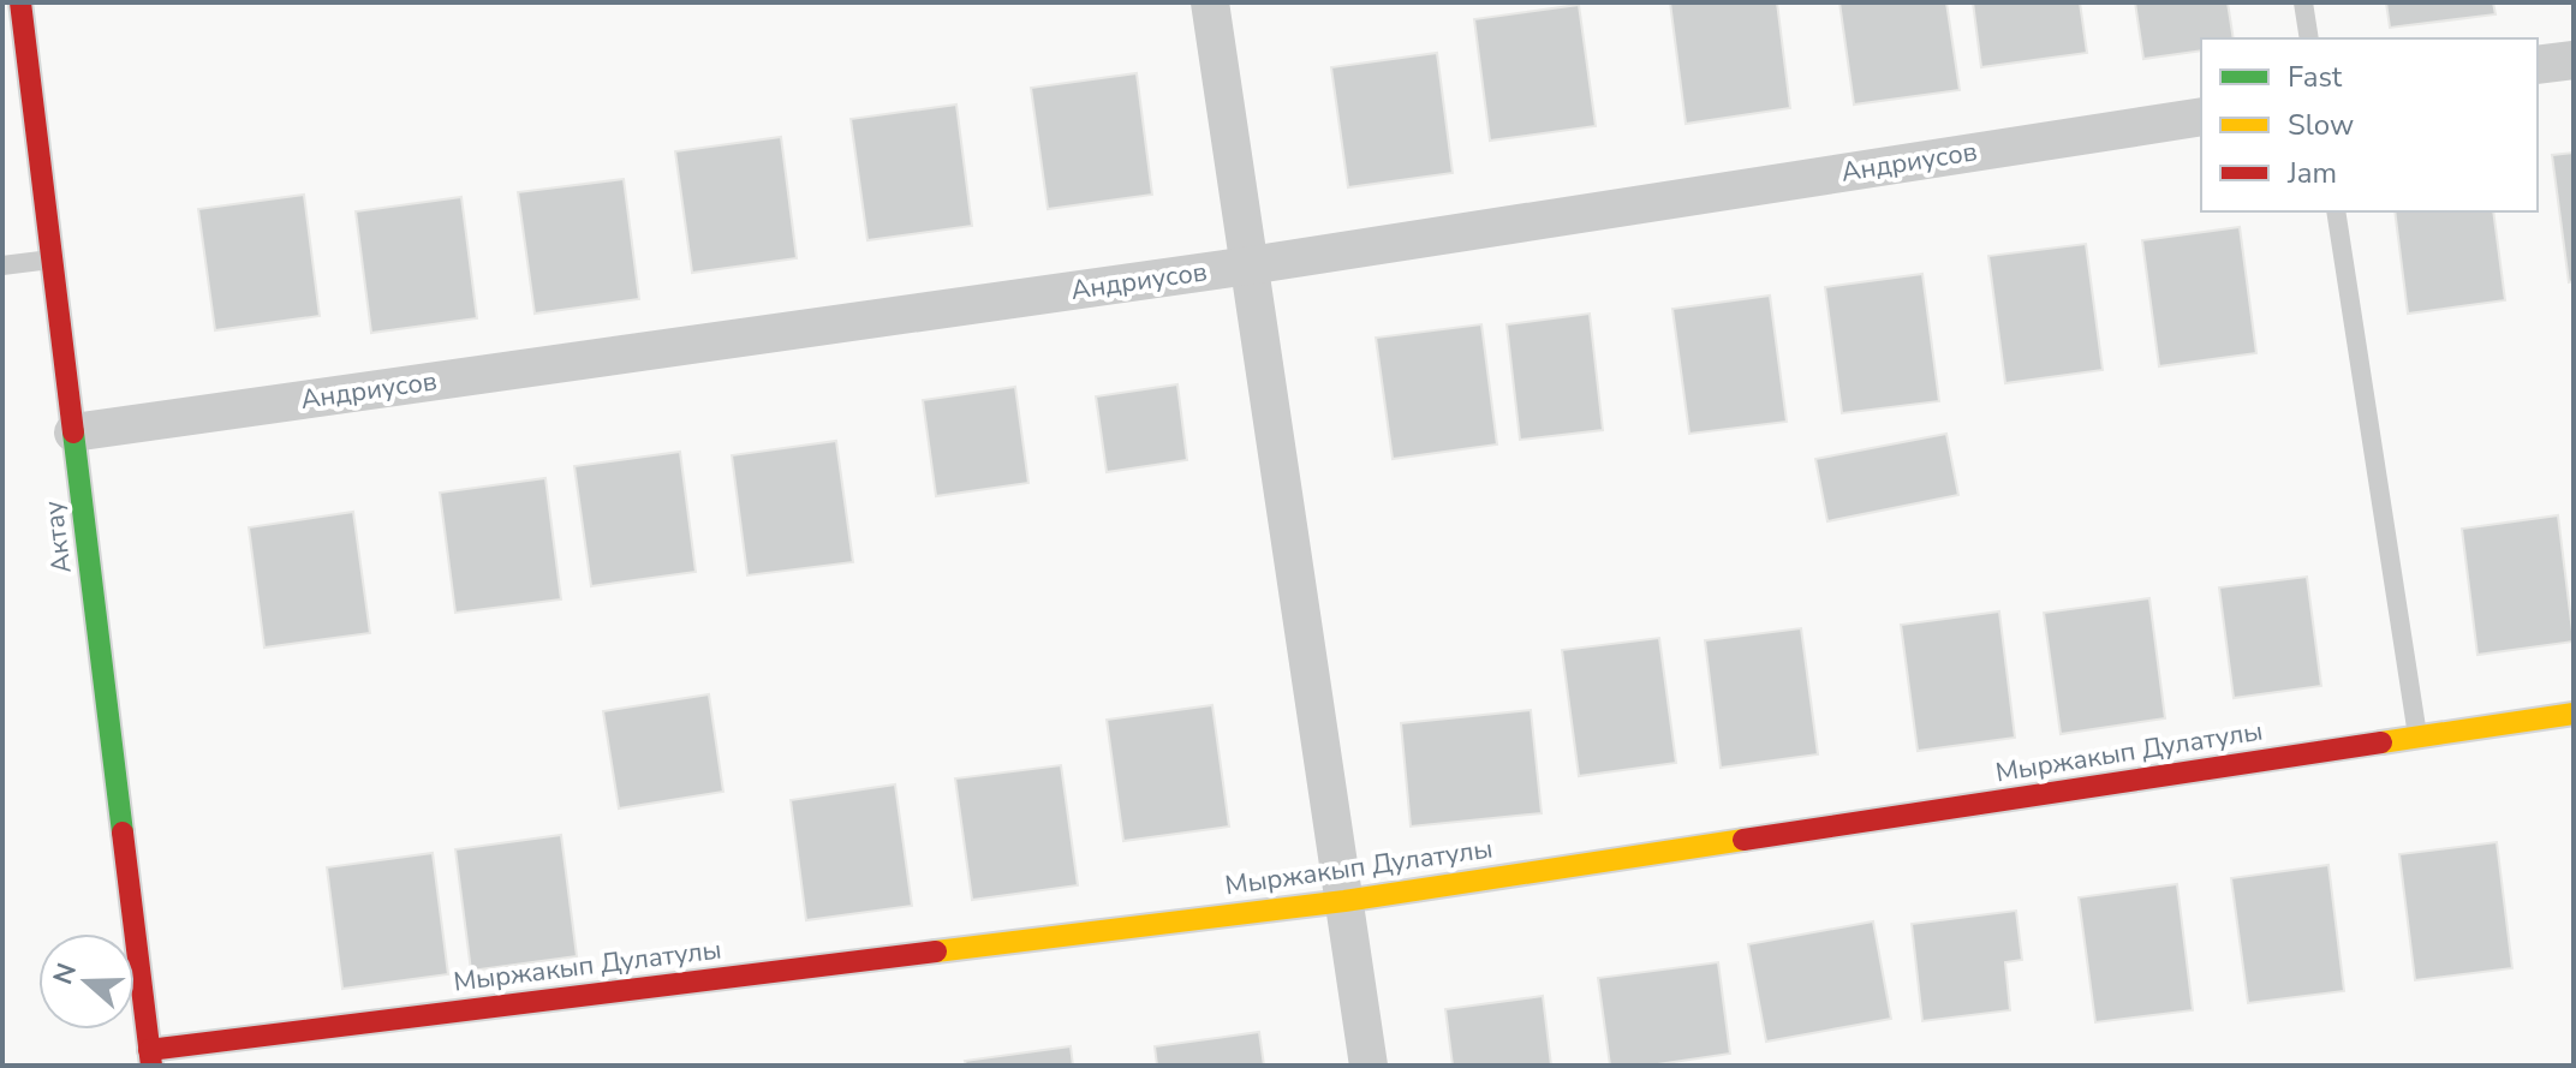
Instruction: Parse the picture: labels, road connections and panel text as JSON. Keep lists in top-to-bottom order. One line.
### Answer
{"streets":{"street":["Андриусов","Актау","Мыржакып Дулатулы"]},"crossings":[["Андриусов","Актау"],["Актау","Мыржакып Дулатулы"]],"legend":["Fast","Slow","Jam"],"north":"left"}
